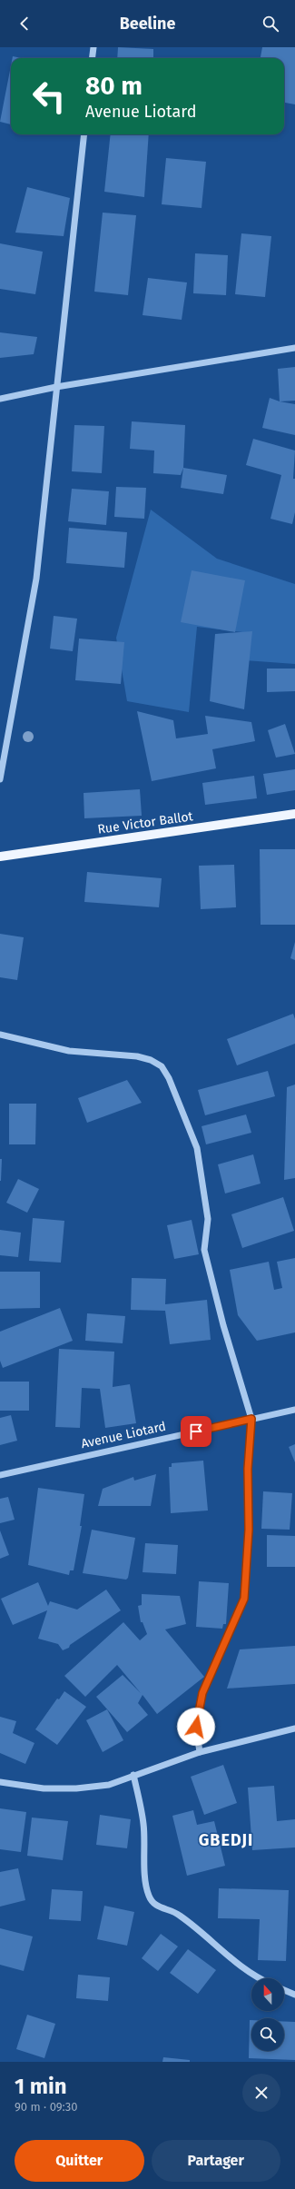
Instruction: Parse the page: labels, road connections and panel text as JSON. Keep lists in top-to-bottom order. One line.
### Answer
{"streets":{"main road":["Rue Victor Ballot"],"street":["Avenue Liotard"]},"districts":["GBEDJI"],"north":"top","page":{"header":"Beeline","turn":["80 m","Avenue Liotard"],"heading":["1 min","90 m · 09:30"],"buttons":["Quitter","Partager"]}}
